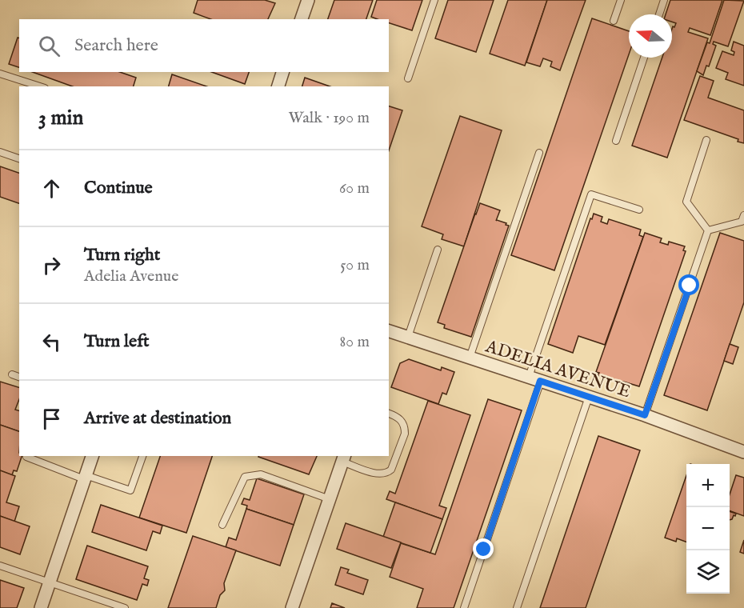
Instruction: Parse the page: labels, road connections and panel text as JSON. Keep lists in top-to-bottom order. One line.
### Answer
{"streets":{"street":["ADELIA AVENUE"]},"north":"left","page":{"search":"Search here","heading":["3 min","Walk · 190 m"],"list":[["Continue","60 m"],["Turn right","Adelia Avenue","50 m"],["Turn left","80 m"],"Arrive at destination"],"map_buttons":["+","−"]}}
